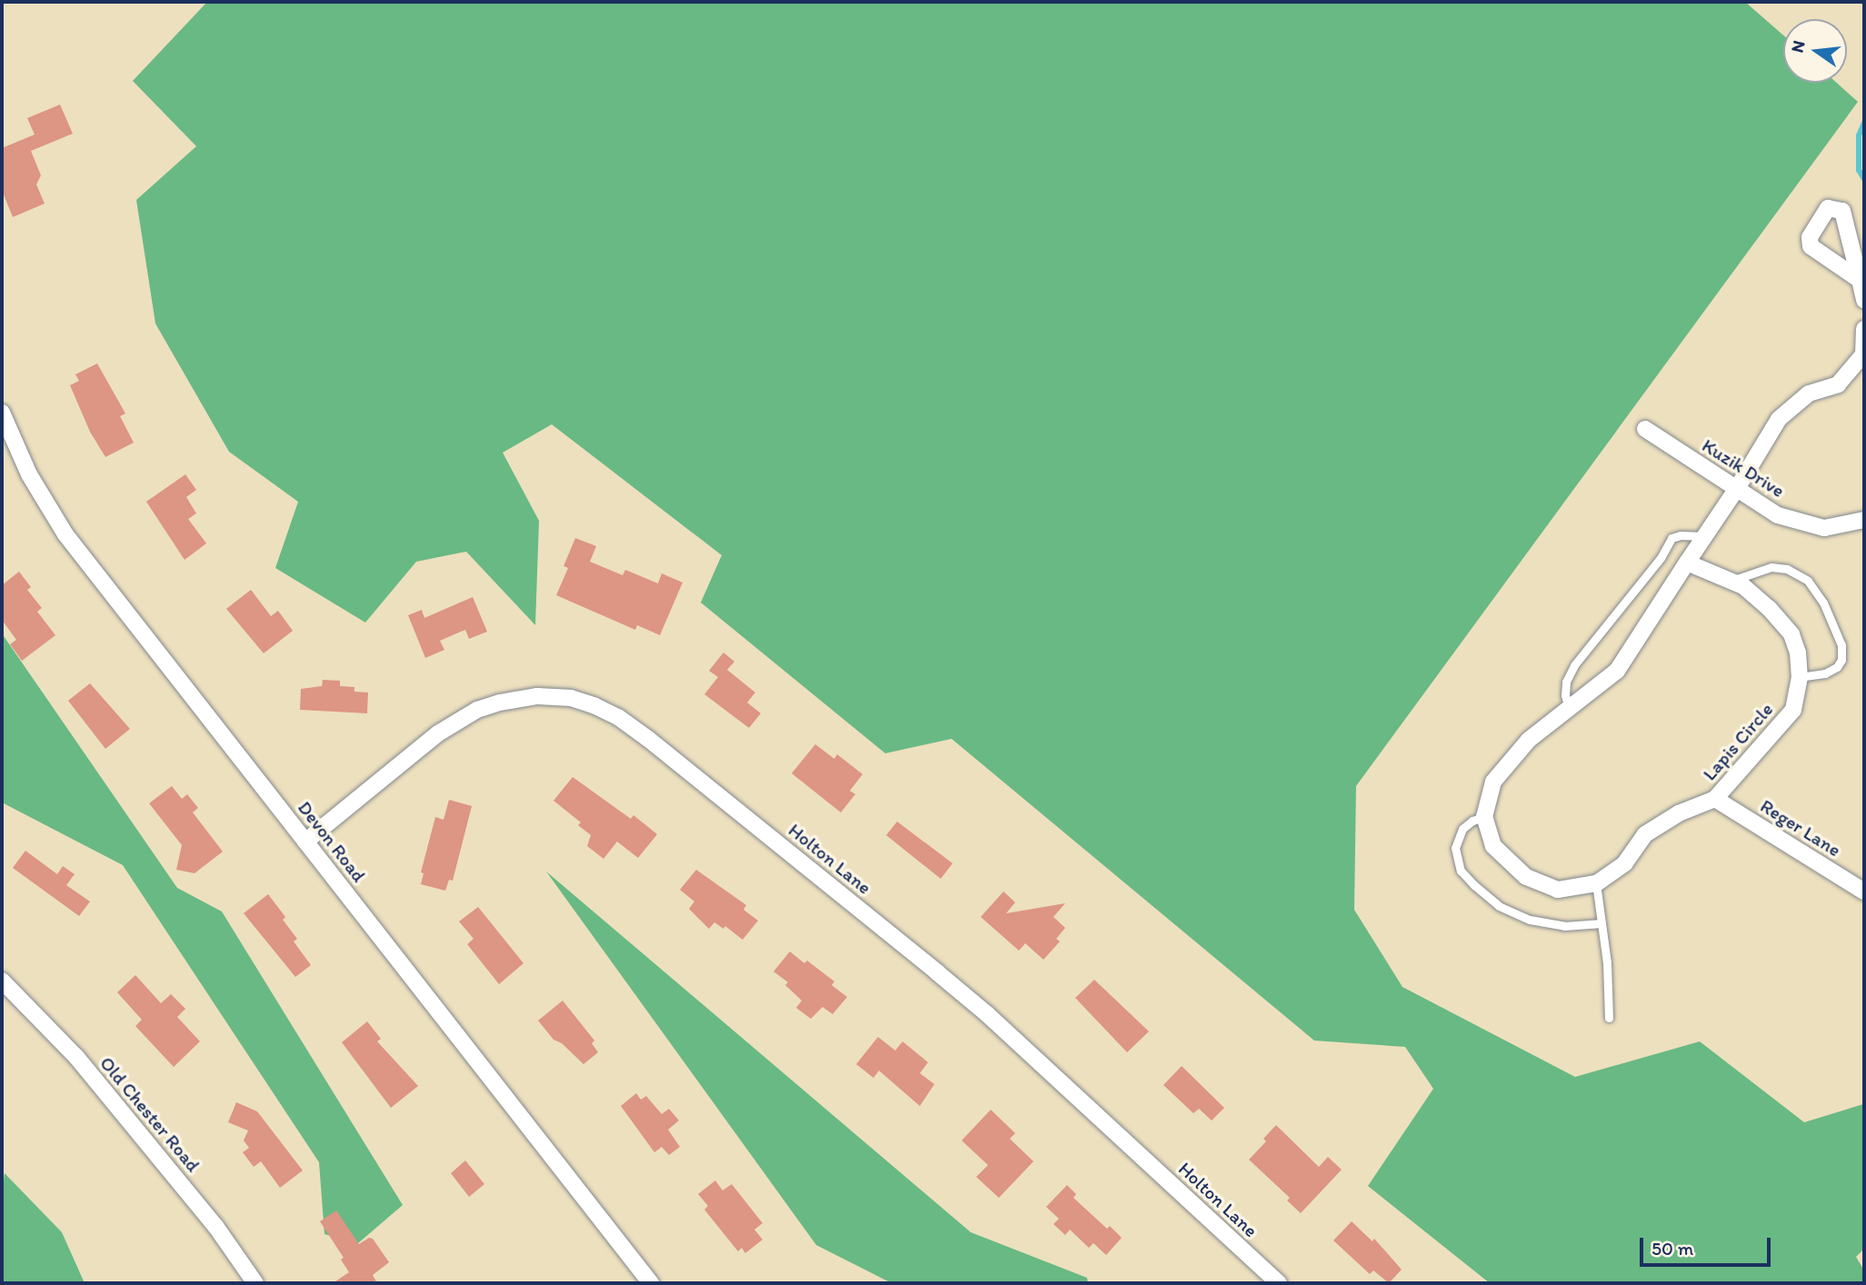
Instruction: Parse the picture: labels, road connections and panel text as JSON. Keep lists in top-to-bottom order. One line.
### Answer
{"streets":{"street":["Kuzik Drive","Lapis Circle","Reger Lane","Devon Road","Holton Lane","Old Chester Road"]},"crossings":[["Lapis Circle","Reger Lane"],["Devon Road","Holton Lane"]],"scale_bar":"50 m","north":"left"}
